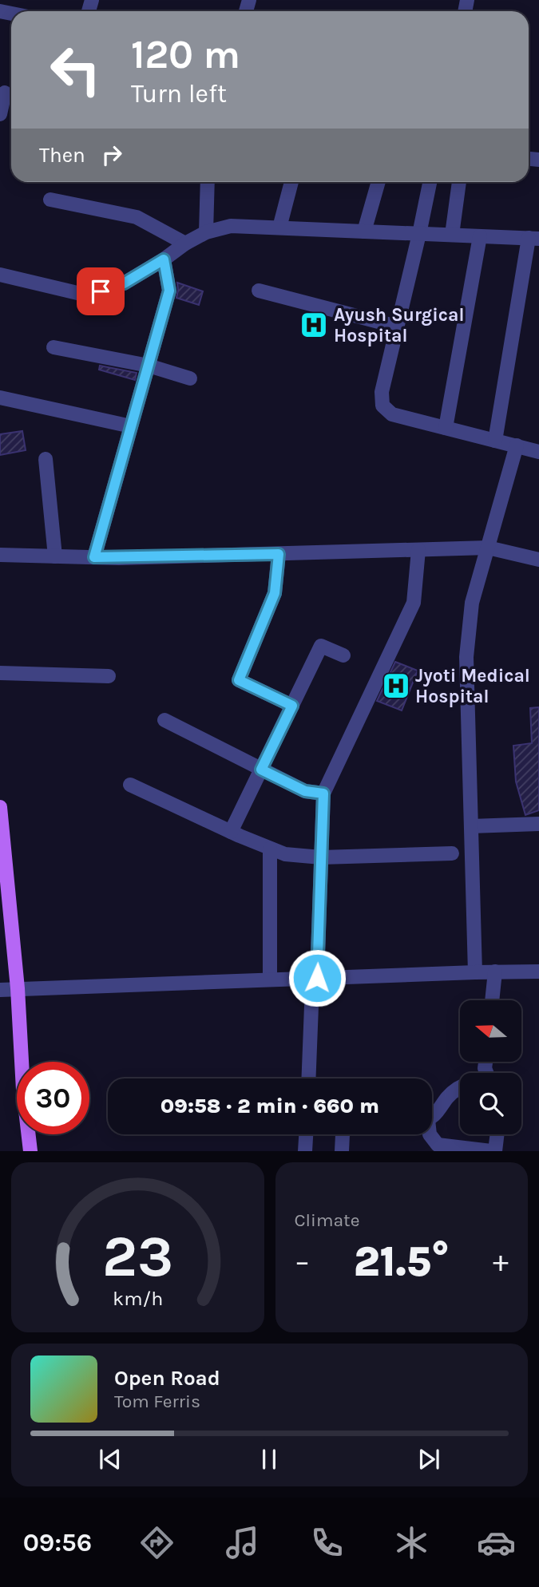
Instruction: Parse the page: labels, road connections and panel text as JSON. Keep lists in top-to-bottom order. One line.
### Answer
{"places":{"hospital":["Ayush Surgical Hospital","Jyoti Medical Hospital"]},"north":"left","page":{"turn":["120 m","Turn left"],"then":"Then","limit":"30","trip":"09:58 · 2 min · 660 m","tile":"Climate","heat":["−","21.5°","+"],"song":["Open Road","Tom Ferris"],"tabs":"09:56","gauge":["23","km/h"]}}
